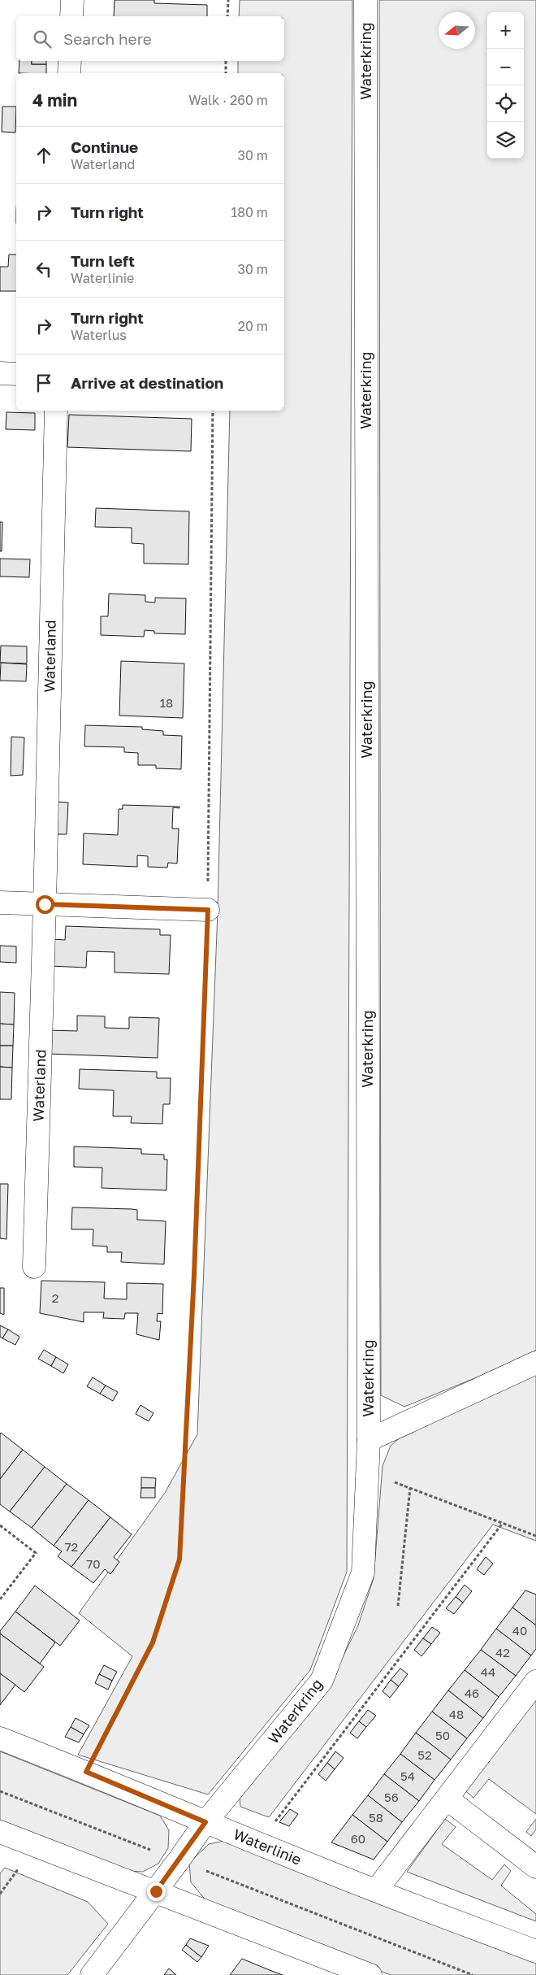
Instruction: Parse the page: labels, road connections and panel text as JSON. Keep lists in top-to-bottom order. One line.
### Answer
{"streets":{"street":["Waterkring","Waterland","Waterlinie"]},"crossings":[["Waterkring","Waterlinie"]],"house_numbers":["18","2","72","70","40","42","44","46","48","50","52","54","56","58","60"],"north":"left","page":{"map_buttons":["+","−"],"search":"Search here","heading":["4 min","Walk · 260 m"],"list":[["Continue","Waterland","30 m"],["Turn right","180 m"],["Turn left","Waterlinie","30 m"],["Turn right","Waterlus","20 m"],"Arrive at destination"]}}
